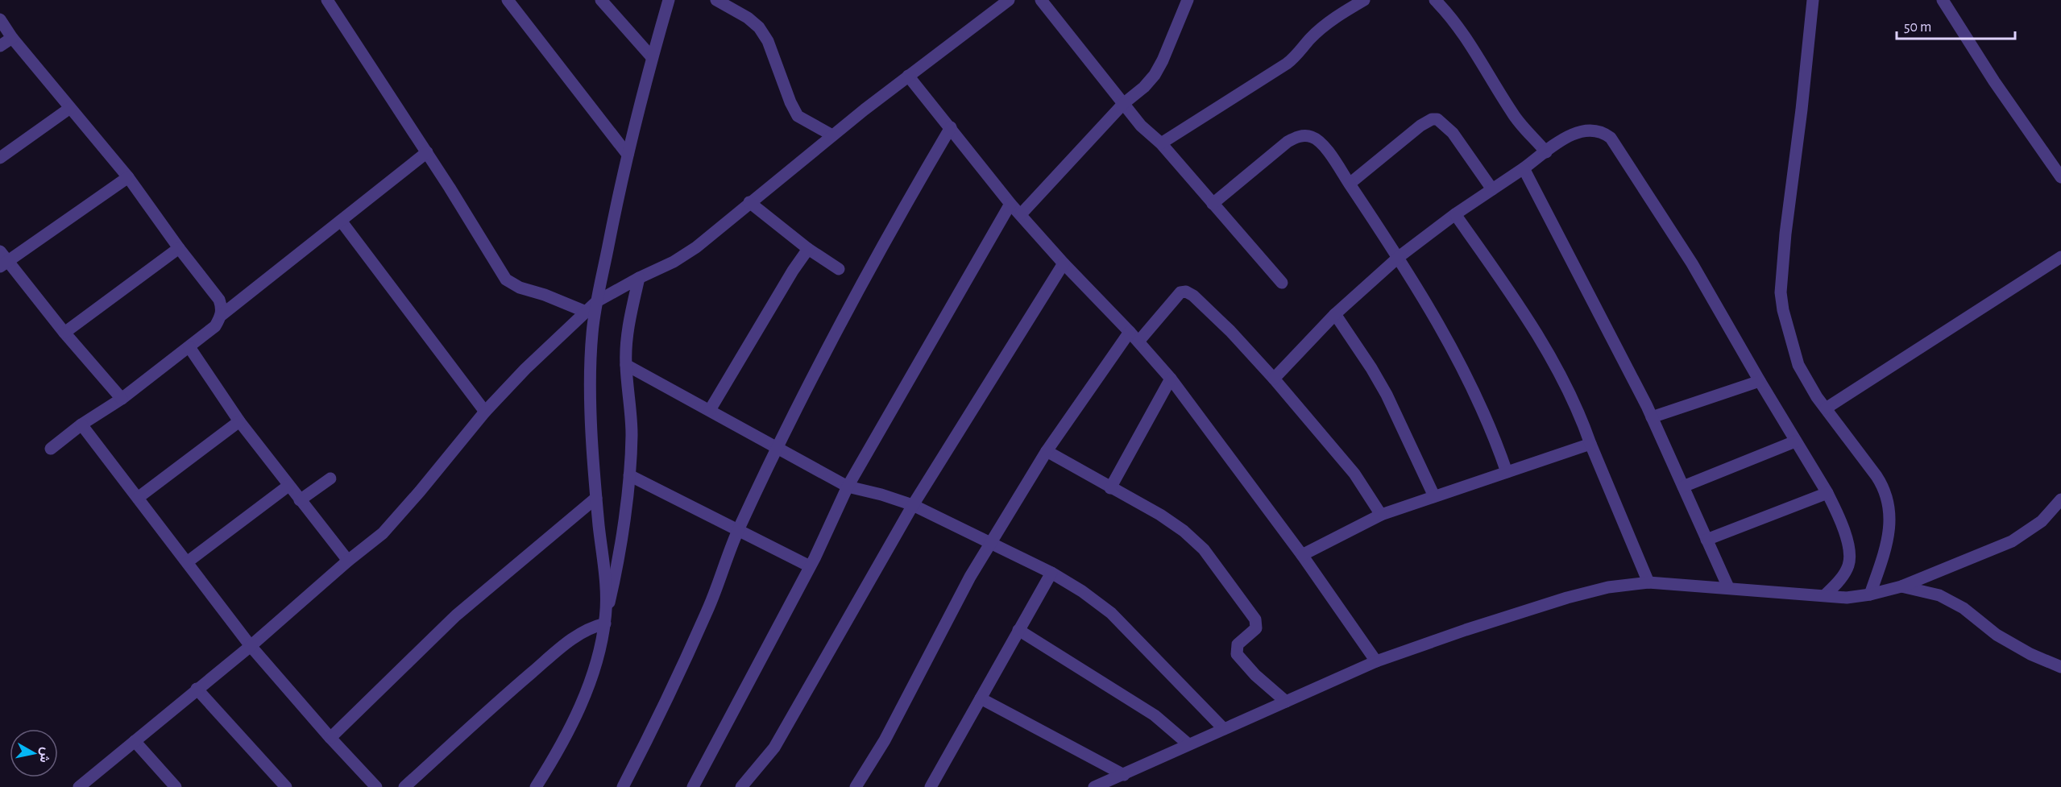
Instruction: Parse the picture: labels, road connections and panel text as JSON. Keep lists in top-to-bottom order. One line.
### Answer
{"scale_bar":"50 m","north":"right"}
